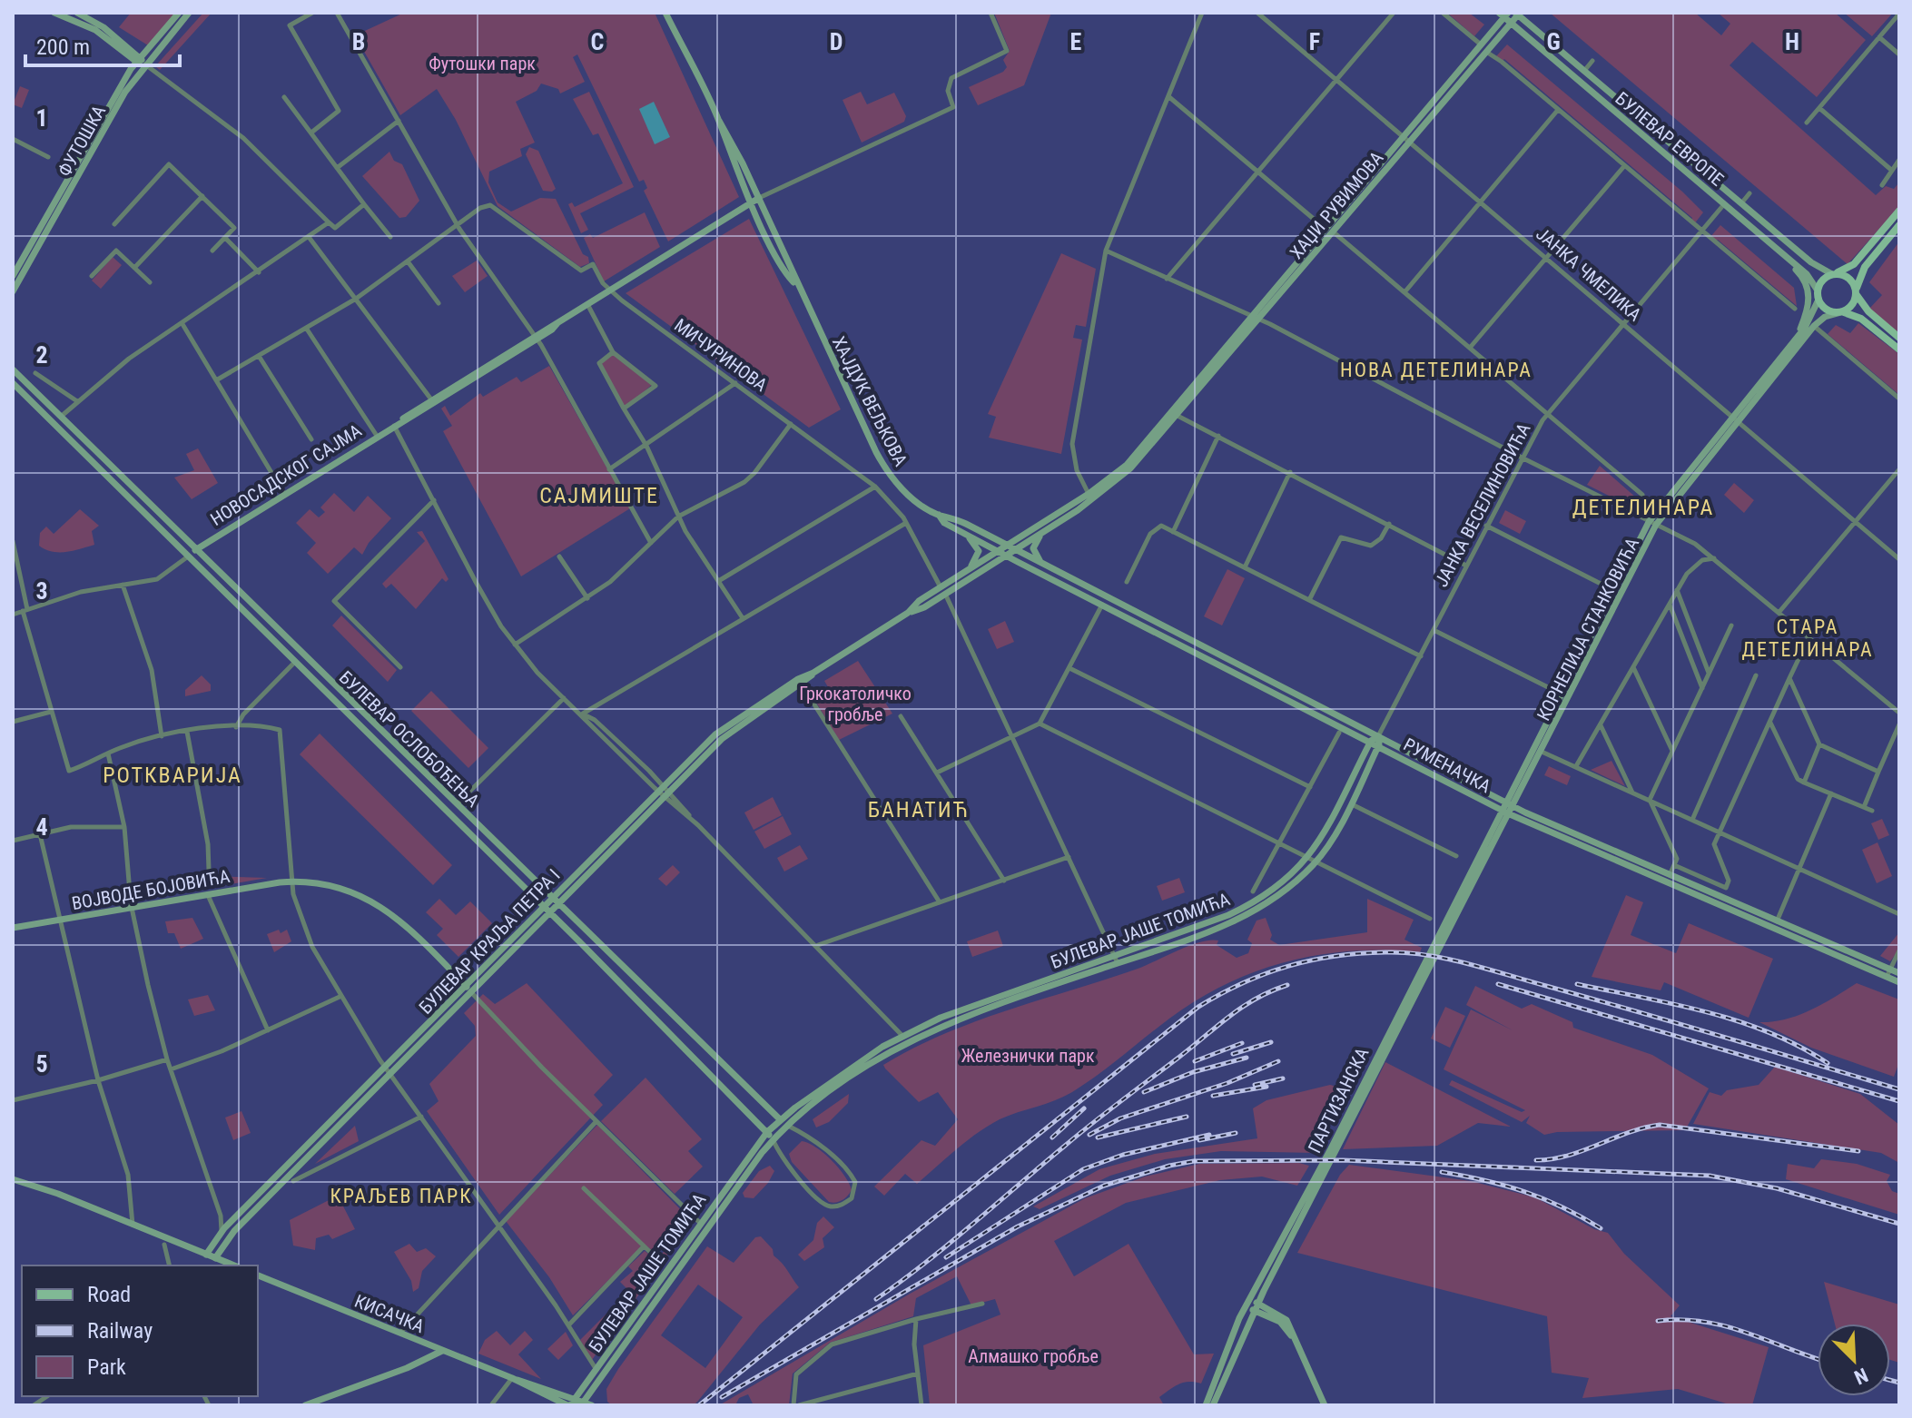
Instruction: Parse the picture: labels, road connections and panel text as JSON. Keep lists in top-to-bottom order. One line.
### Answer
{"streets":{"main road":["БУЛЕВАР ЕВРОПЕ","ФУТОШКА","ХАЏИ РУВИМОВА","ХАЈДУК ВЕЉКОВА","НОВОСАДСКОГ САЈМА","КОРНЕЛИЈА СТАНКОВИЋА","БУЛЕВАР ОСЛОБОЂЕЊА","РУМЕНАЧКА","ВОЈВОДЕ БОЈОВИЋА","БУЛЕВАР ЈАШЕ ТОМИЋА","БУЛЕВАР КРАЉА ПЕТРА I","ПАРТИЗАНСКА","КИСАЧКА"],"street":["ЈАНКА ЧМЕЛИКА","МИЧУРИНОВА","ЈАНКА ВЕСЕЛИНОВИЋА"]},"crossings":[["БУЛЕВАР ЕВРОПЕ","ХАЏИ РУВИМОВА"],["БУЛЕВАР ЕВРОПЕ","ЈАНКА ВЕСЕЛИНОВИЋА"],["БУЛЕВАР ЕВРОПЕ","КОРНЕЛИЈА СТАНКОВИЋА"],["ХАЏИ РУВИМОВА","ЈАНКА ЧМЕЛИКА"],["ХАЏИ РУВИМОВА","БУЛЕВАР КРАЉА ПЕТРА I"],["ЈАНКА ЧМЕЛИКА","ЈАНКА ВЕСЕЛИНОВИЋА"],["ЈАНКА ЧМЕЛИКА","КОРНЕЛИЈА СТАНКОВИЋА"],["МИЧУРИНОВА","НОВОСАДСКОГ САЈМА"],["МИЧУРИНОВА","БУЛЕВАР ЈАШЕ ТОМИЋА"],["МИЧУРИНОВА","БУЛЕВАР КРАЉА ПЕТРА I"],["ХАЈДУК ВЕЉКОВА","НОВОСАДСКОГ САЈМА"],["ХАЈДУК ВЕЉКОВА","РУМЕНАЧКА"],["ХАЈДУК ВЕЉКОВА","БУЛЕВАР КРАЉА ПЕТРА I"],["НОВОСАДСКОГ САЈМА","БУЛЕВАР ОСЛОБОЂЕЊА"],["ЈАНКА ВЕСЕЛИНОВИЋА","РУМЕНАЧКА"],["ЈАНКА ВЕСЕЛИНОВИЋА","БУЛЕВАР ЈАШЕ ТОМИЋА"],["КОРНЕЛИЈА СТАНКОВИЋА","РУМЕНАЧКА"],["КОРНЕЛИЈА СТАНКОВИЋА","ПАРТИЗАНСКА"],["БУЛЕВАР ОСЛОБОЂЕЊА","БУЛЕВАР ЈАШЕ ТОМИЋА"],["БУЛЕВАР ОСЛОБОЂЕЊА","БУЛЕВАР КРАЉА ПЕТРА I"],["РУМЕНАЧКА","БУЛЕВАР ЈАШЕ ТОМИЋА"],["РУМЕНАЧКА","БУЛЕВАР КРАЉА ПЕТРА I"],["РУМЕНАЧКА","ПАРТИЗАНСКА"],["ВОЈВОДЕ БОЈОВИЋА","БУЛЕВАР КРАЉА ПЕТРА I"],["БУЛЕВАР ЈАШЕ ТОМИЋА","КИСАЧКА"]],"districts":["НОВА ДЕТЕЛИНАРА","САЈМИШТЕ","ДЕТЕЛИНАРА","СТАРА ДЕТЕЛИНАРА","РОТКВАРИЈА","БАНАТИЋ","КРАЉЕВ ПАРК"],"parks":["Футошки парк","Гркокатоличко гробље","Железнички парк","Алмашко гробље"],"legend":["Road","Railway","Park"],"scale_bar":"200 m","north":"bottom right","grid":{"columns":["B","C","D","E","F","G","H"],"rows":["1","2","3","4","5"]}}
